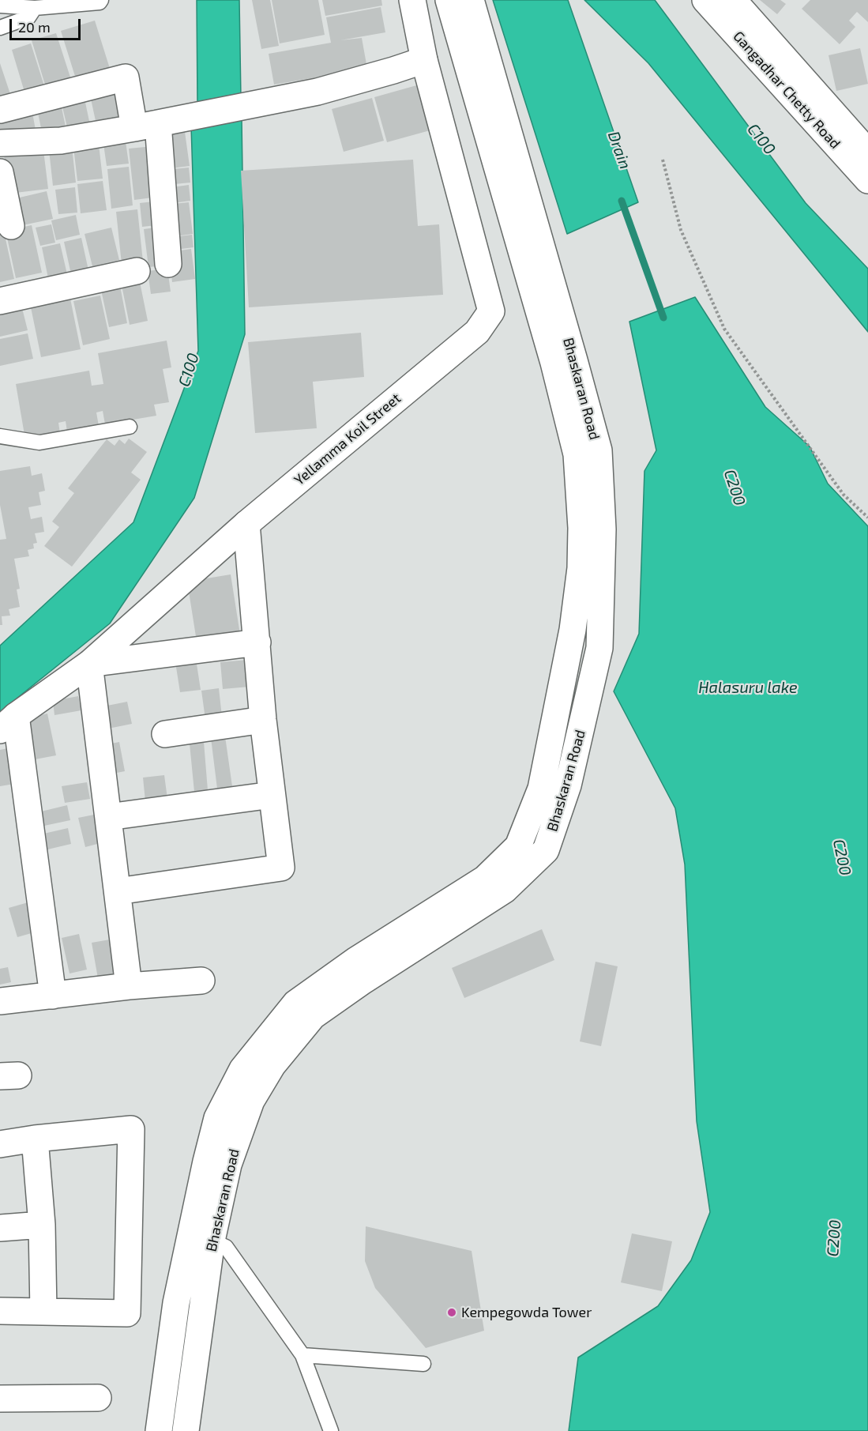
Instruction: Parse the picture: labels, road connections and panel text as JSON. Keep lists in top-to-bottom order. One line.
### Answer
{"streets":{"street":["Gangadhar Chetty Road","Bhaskaran Road","Yellamma Koil Street"]},"water":["C100","Drain","C200","Halasuru lake"],"places":["Kempegowda Tower"],"scale_bar":"20 m"}
